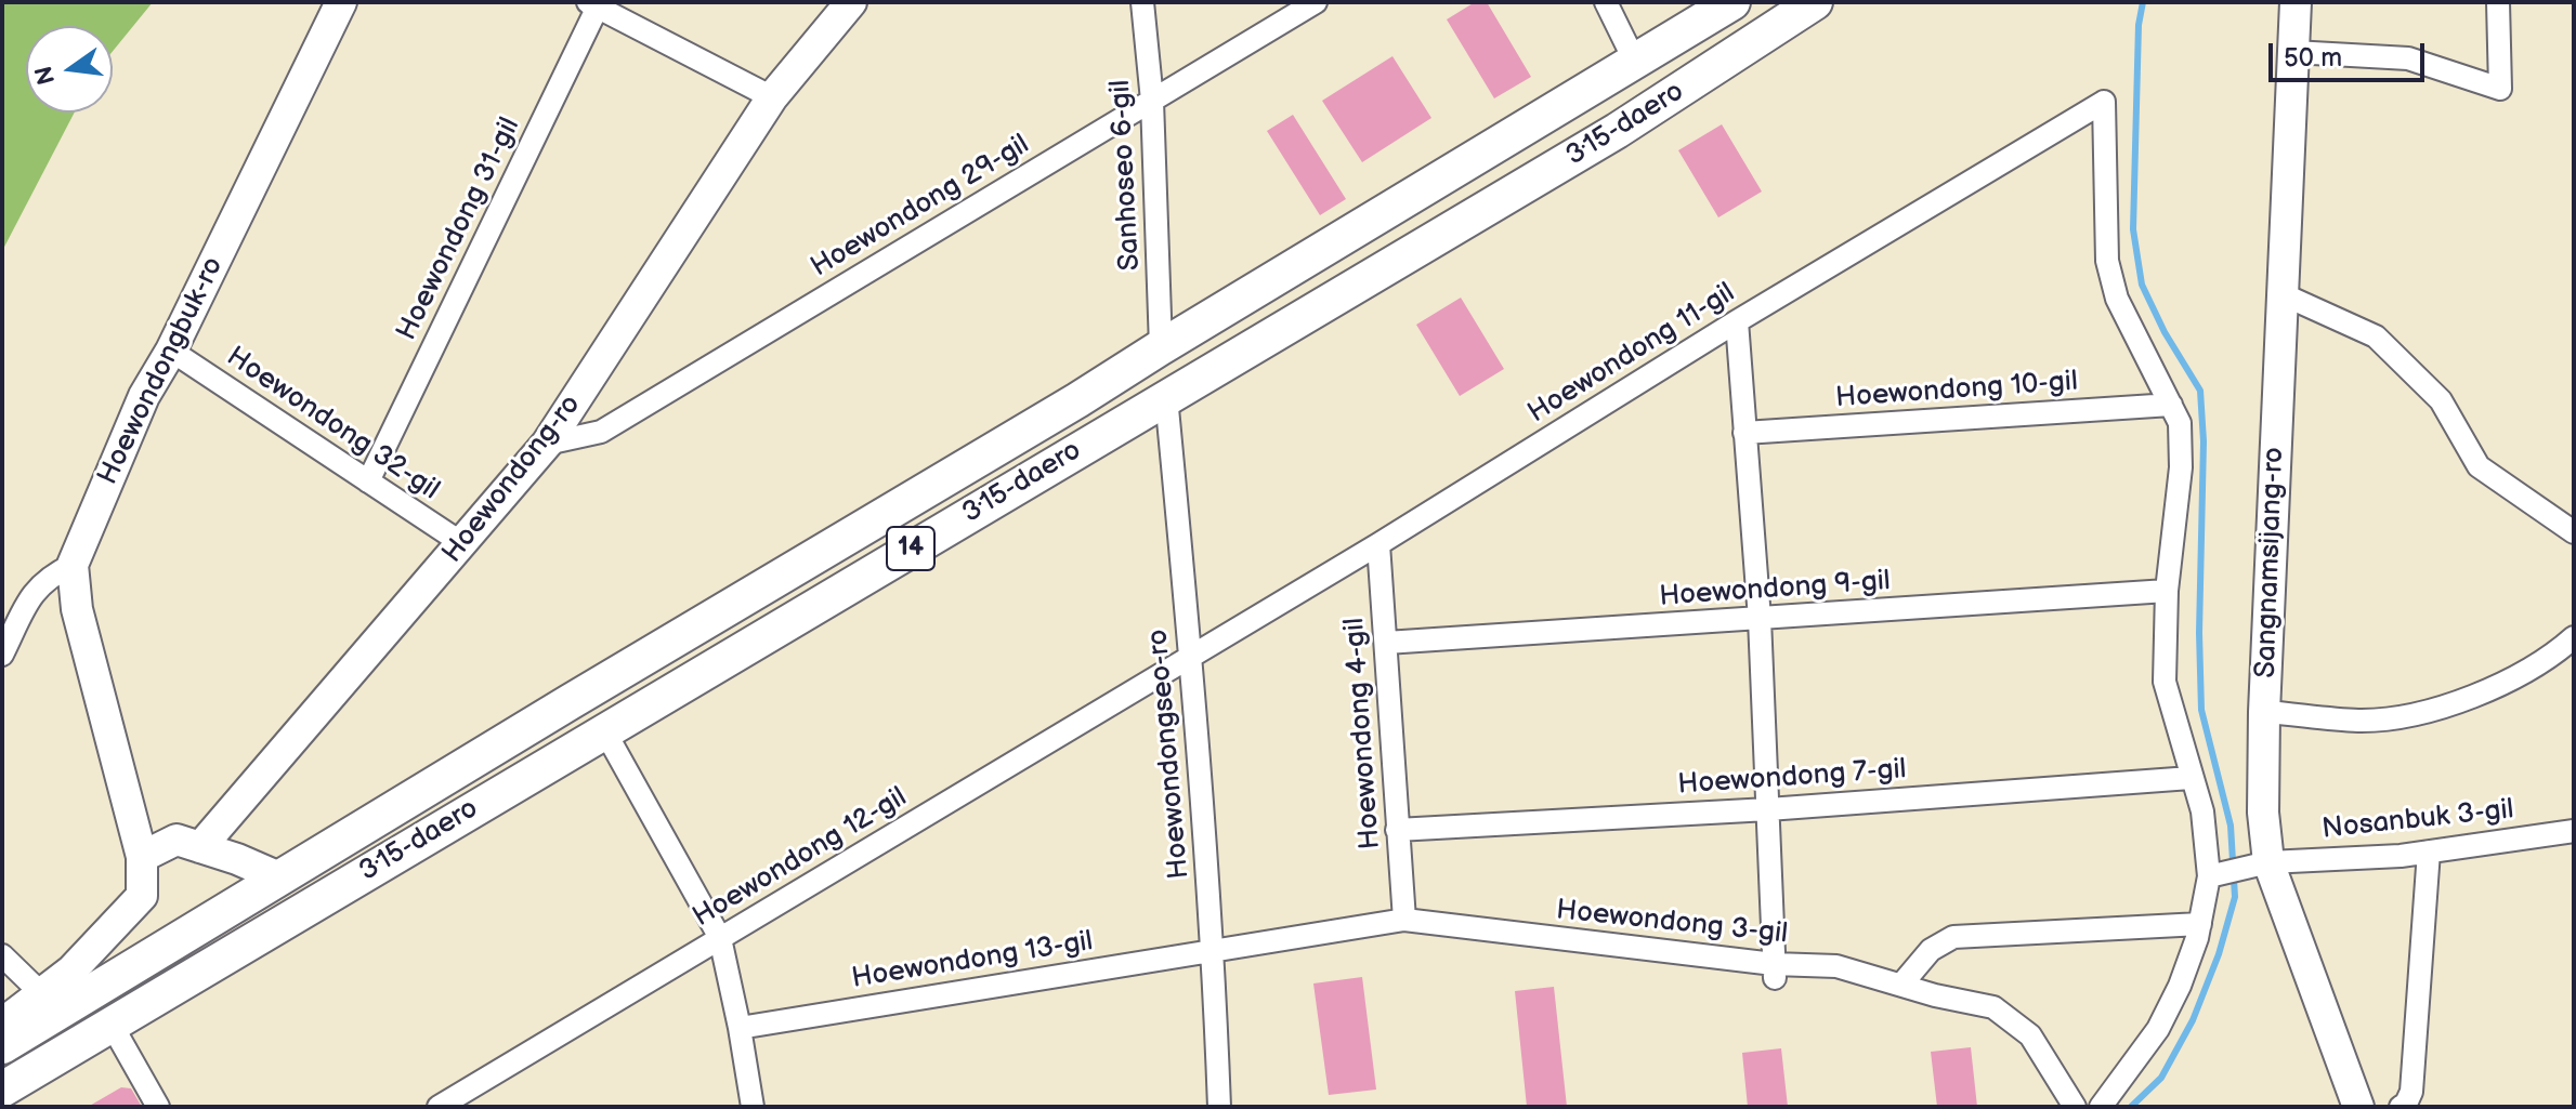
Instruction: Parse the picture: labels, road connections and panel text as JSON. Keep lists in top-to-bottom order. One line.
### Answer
{"streets":{"main road":["3·15-daero","Hoewondongbuk-ro","Hoewondong-ro","14","Sangnamsijang-ro"],"street":["Sanhoseo 6-gil","Hoewondong 29-gil","Hoewondong 31-gil","Hoewondong 11-gil","Hoewondong 10-gil","Hoewondong 32-gil","Hoewondong 9-gil","Hoewondong 4-gil","Hoewondongseo-ro","Hoewondong 7-gil","Nosanbuk 3-gil","Hoewondong 12-gil","Hoewondong 3-gil","Hoewondong 13-gil"]},"crossings":[["3·15-daero","Sanhoseo 6-gil"],["3·15-daero","Hoewondongseo-ro"],["Sanhoseo 6-gil","Hoewondong 29-gil"],["Hoewondong 29-gil","Hoewondong-ro"],["Hoewondong 31-gil","Hoewondong 32-gil"],["Hoewondong 11-gil","Hoewondong 10-gil"],["Hoewondong 11-gil","Hoewondong 4-gil"],["Hoewondong 11-gil","Hoewondongseo-ro"],["Hoewondong 11-gil","Hoewondong 12-gil"],["Hoewondongbuk-ro","Hoewondong 32-gil"],["Hoewondong 32-gil","Hoewondong-ro"],["Sangnamsijang-ro","Nosanbuk 3-gil"],["Hoewondong 9-gil","Hoewondong 4-gil"],["Hoewondong 4-gil","Hoewondong 7-gil"],["Hoewondong 4-gil","Hoewondong 3-gil"],["Hoewondongseo-ro","Hoewondong 12-gil"],["Hoewondongseo-ro","Hoewondong 3-gil"],["Hoewondongseo-ro","Hoewondong 13-gil"],["Hoewondong 3-gil","Hoewondong 13-gil"]],"scale_bar":"50 m","north":"left"}
